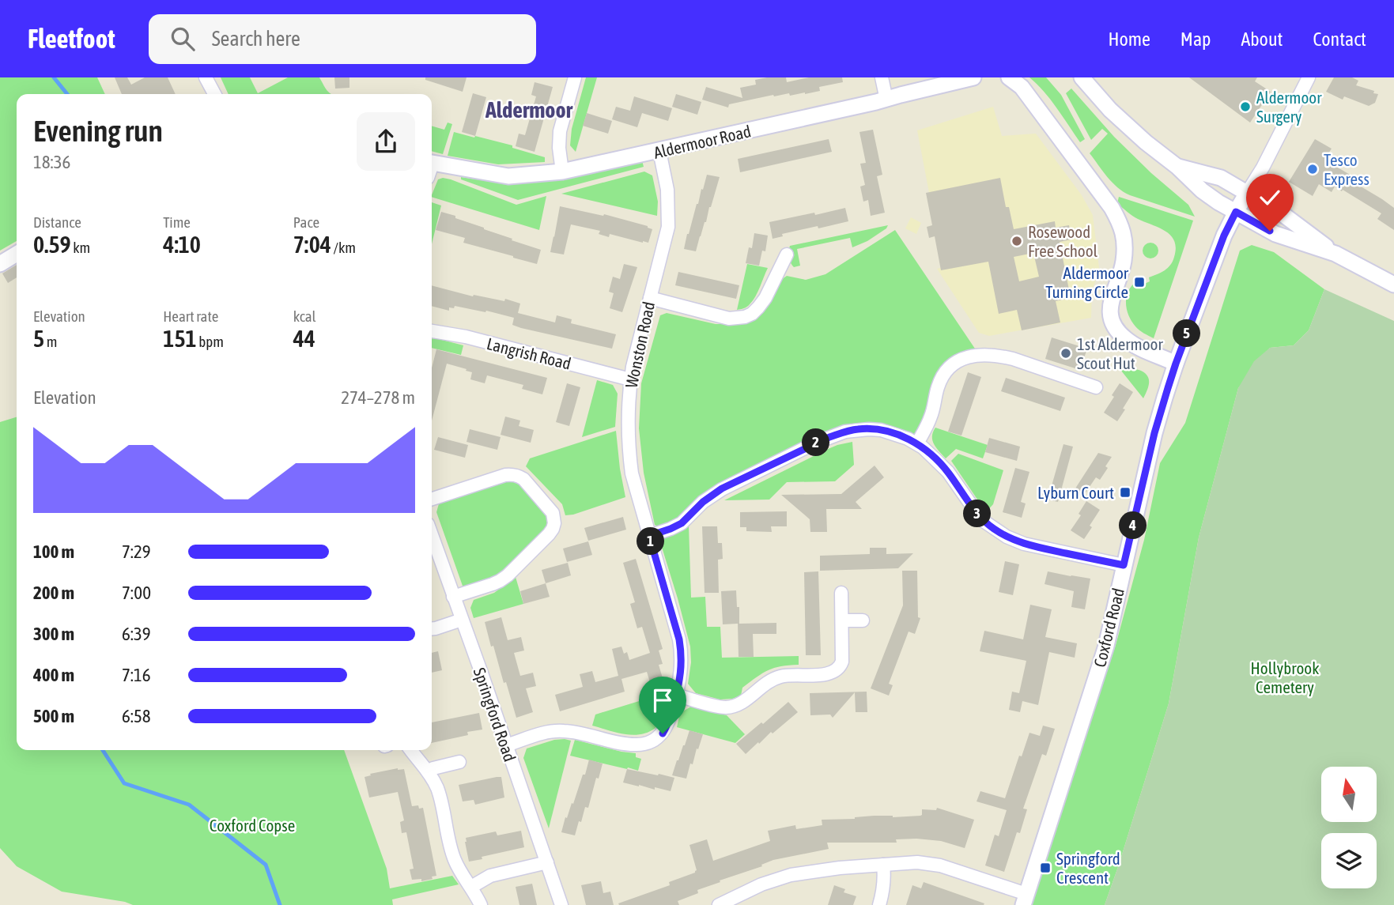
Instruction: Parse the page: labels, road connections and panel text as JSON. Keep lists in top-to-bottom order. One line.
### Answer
{"streets":{"street":["Aldermoor Road","Wonston Road","Langrish Road","Coxford Road","Springford Road"]},"crossings":[["Aldermoor Road","Wonston Road"],["Wonston Road","Langrish Road"],["Wonston Road","Springford Road"]],"districts":["Aldermoor"],"parks":["Hollybrook Cemetery","Coxford Copse"],"places":{"other":["Aldermoor Surgery","Tesco Express","Rosewood Free School","1st Aldermoor Scout Hut"],"transit":["Aldermoor Turning Circle","Lyburn Court","Springford Crescent"]},"north":"top","page":{"header":"Fleetfoot","search":"Search here","nav":["Home","Map","About","Contact"],"heading":["Evening run","18:36"],"stats":[["Distance","0.59 km"],["Time","4:10"],["Pace","7:04 /km"],["Elevation","5 m"],["Heart rate","151 bpm"],["kcal","44"]],"pins":["5","2","3","4","1"],"chart":["Elevation","274–278 m"],"list":[{"name":"100 m","note":"7:29"},{"name":"200 m","note":"7:00"},{"name":"300 m","note":"6:39"},{"name":"400 m","note":"7:16"},{"name":"500 m","note":"6:58"}]}}
